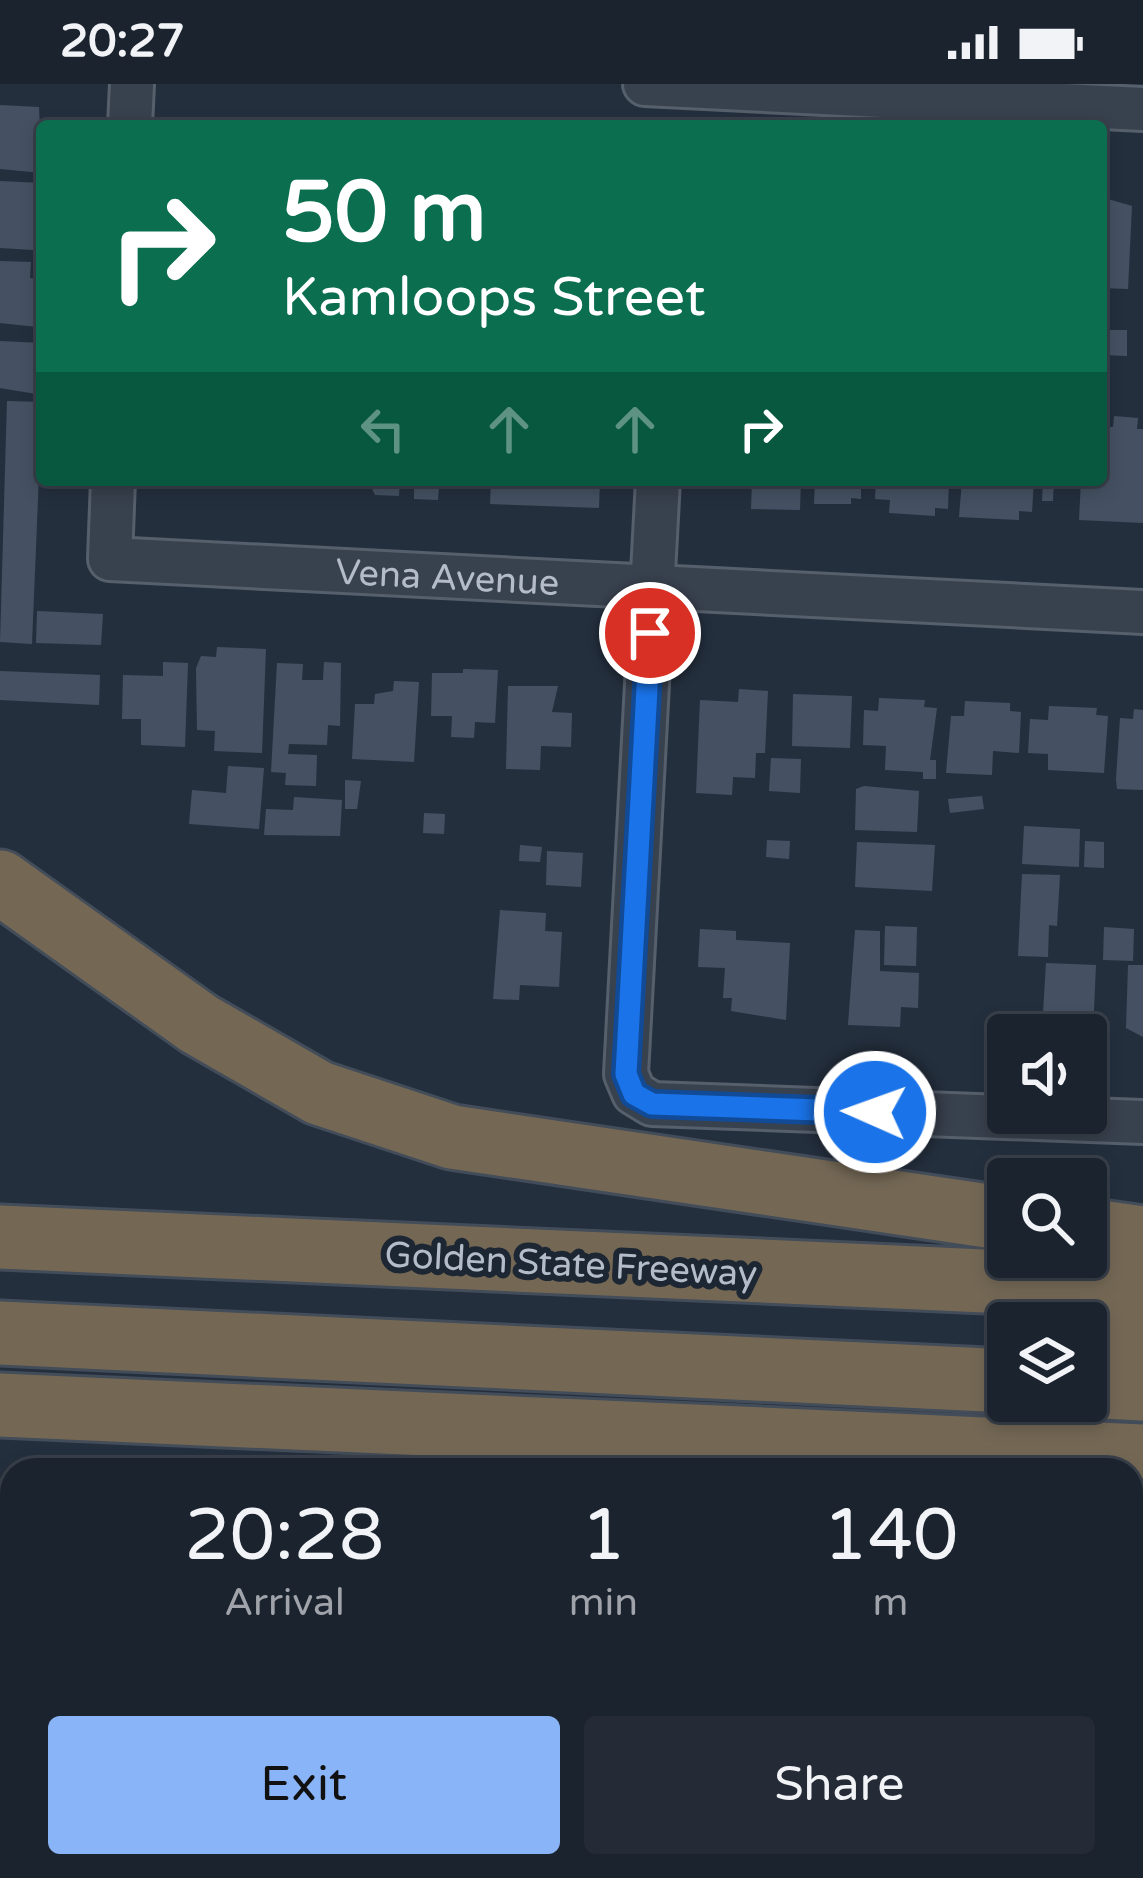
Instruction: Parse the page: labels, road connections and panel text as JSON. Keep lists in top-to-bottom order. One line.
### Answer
{"streets":{"highway":["Golden State Freeway"],"street":["Vena Avenue"]},"page":{"status":"20:27","turn":["50 m","Kamloops Street"],"eta":["20:28","Arrival","1","min","140","m"],"buttons":["Exit","Share"]}}
